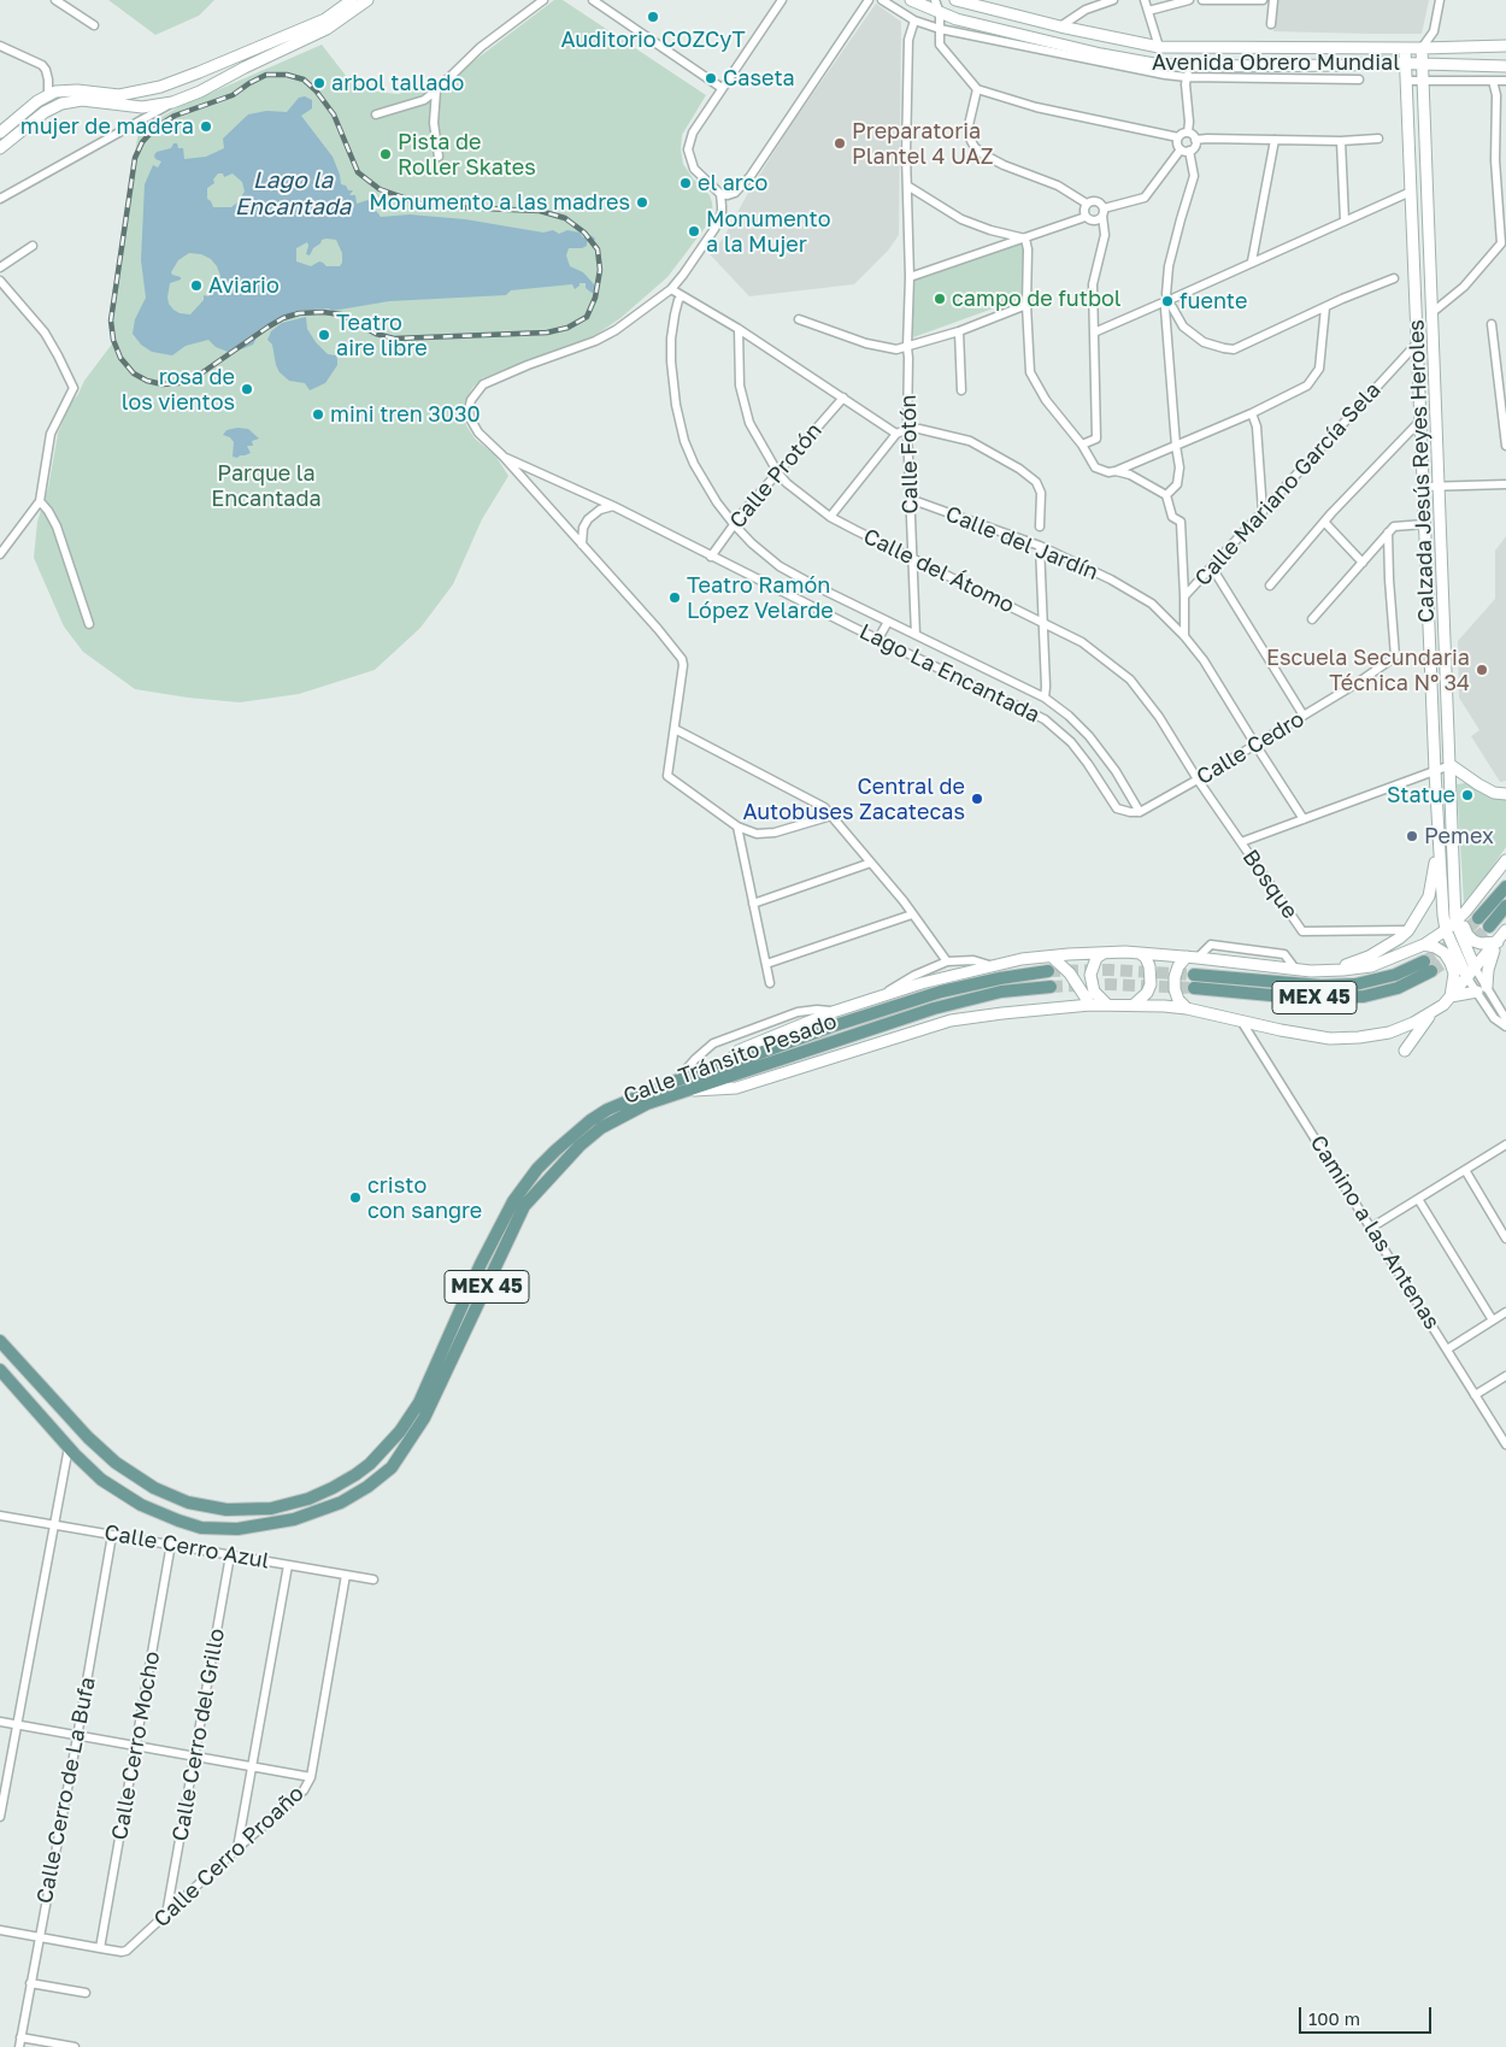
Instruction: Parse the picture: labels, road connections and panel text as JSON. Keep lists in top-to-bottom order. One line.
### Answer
{"streets":{"main road":["MEX 45","Calle Tránsito Pesado"],"street":["Avenida Obrero Mundial","Calle Fotón","Calzada Jesús Reyes Heroles","Calle Protón","Calle Mariano García Sela","Calle del Jardín","Calle del Átomo","Lago La Encantada","Calle Cedro","Bosque","Camino a las Antenas","Calle Cerro Azul","Calle Cerro del Grillo","Calle Cerro Mocho","Calle Cerro de La Bufa","Calle Cerro Proaño"]},"crossings":[["Avenida Obrero Mundial","Calzada Jesús Reyes Heroles"],["Calle Fotón","Calle del Jardín"],["Calle Fotón","Calle del Átomo"],["Calzada Jesús Reyes Heroles","Calle Mariano García Sela"],["Calle Protón","Calle del Átomo"],["Calle Protón","Lago La Encantada"],["Calle Mariano García Sela","Calle del Jardín"],["Calle del Jardín","Calle Cedro"],["Calle del Átomo","Calle Cedro"],["Calle del Átomo","Bosque"],["Lago La Encantada","Calle Cedro"],["Calle Cedro","Bosque"],["Calle Cerro Azul","Calle Cerro del Grillo"],["Calle Cerro Azul","Calle Cerro Mocho"],["Calle Cerro Azul","Calle Cerro de La Bufa"],["Calle Cerro Azul","Calle Cerro Proaño"],["Calle Cerro del Grillo","Calle Cerro Proaño"],["Calle Cerro Mocho","Calle Cerro Proaño"]],"water":["Lago la Encantada"],"parks":["Parque la Encantada"],"places":["Auditorio COZCyT","Caseta","arbol tallado","mujer de madera","Preparatoria Plantel 4 UAZ","Pista de Roller Skates","el arco","Monumento a las madres","Monumento a la Mujer","Aviario","campo de futbol","fuente","Teatro aire libre","rosa de los vientos","mini tren 3030","Teatro Ramón López Velarde","Escuela Secundaria Técnica Nº 34","Statue","Central de Autobuses Zacatecas","Pemex","cristo con sangre"],"scale_bar":"100 m"}
